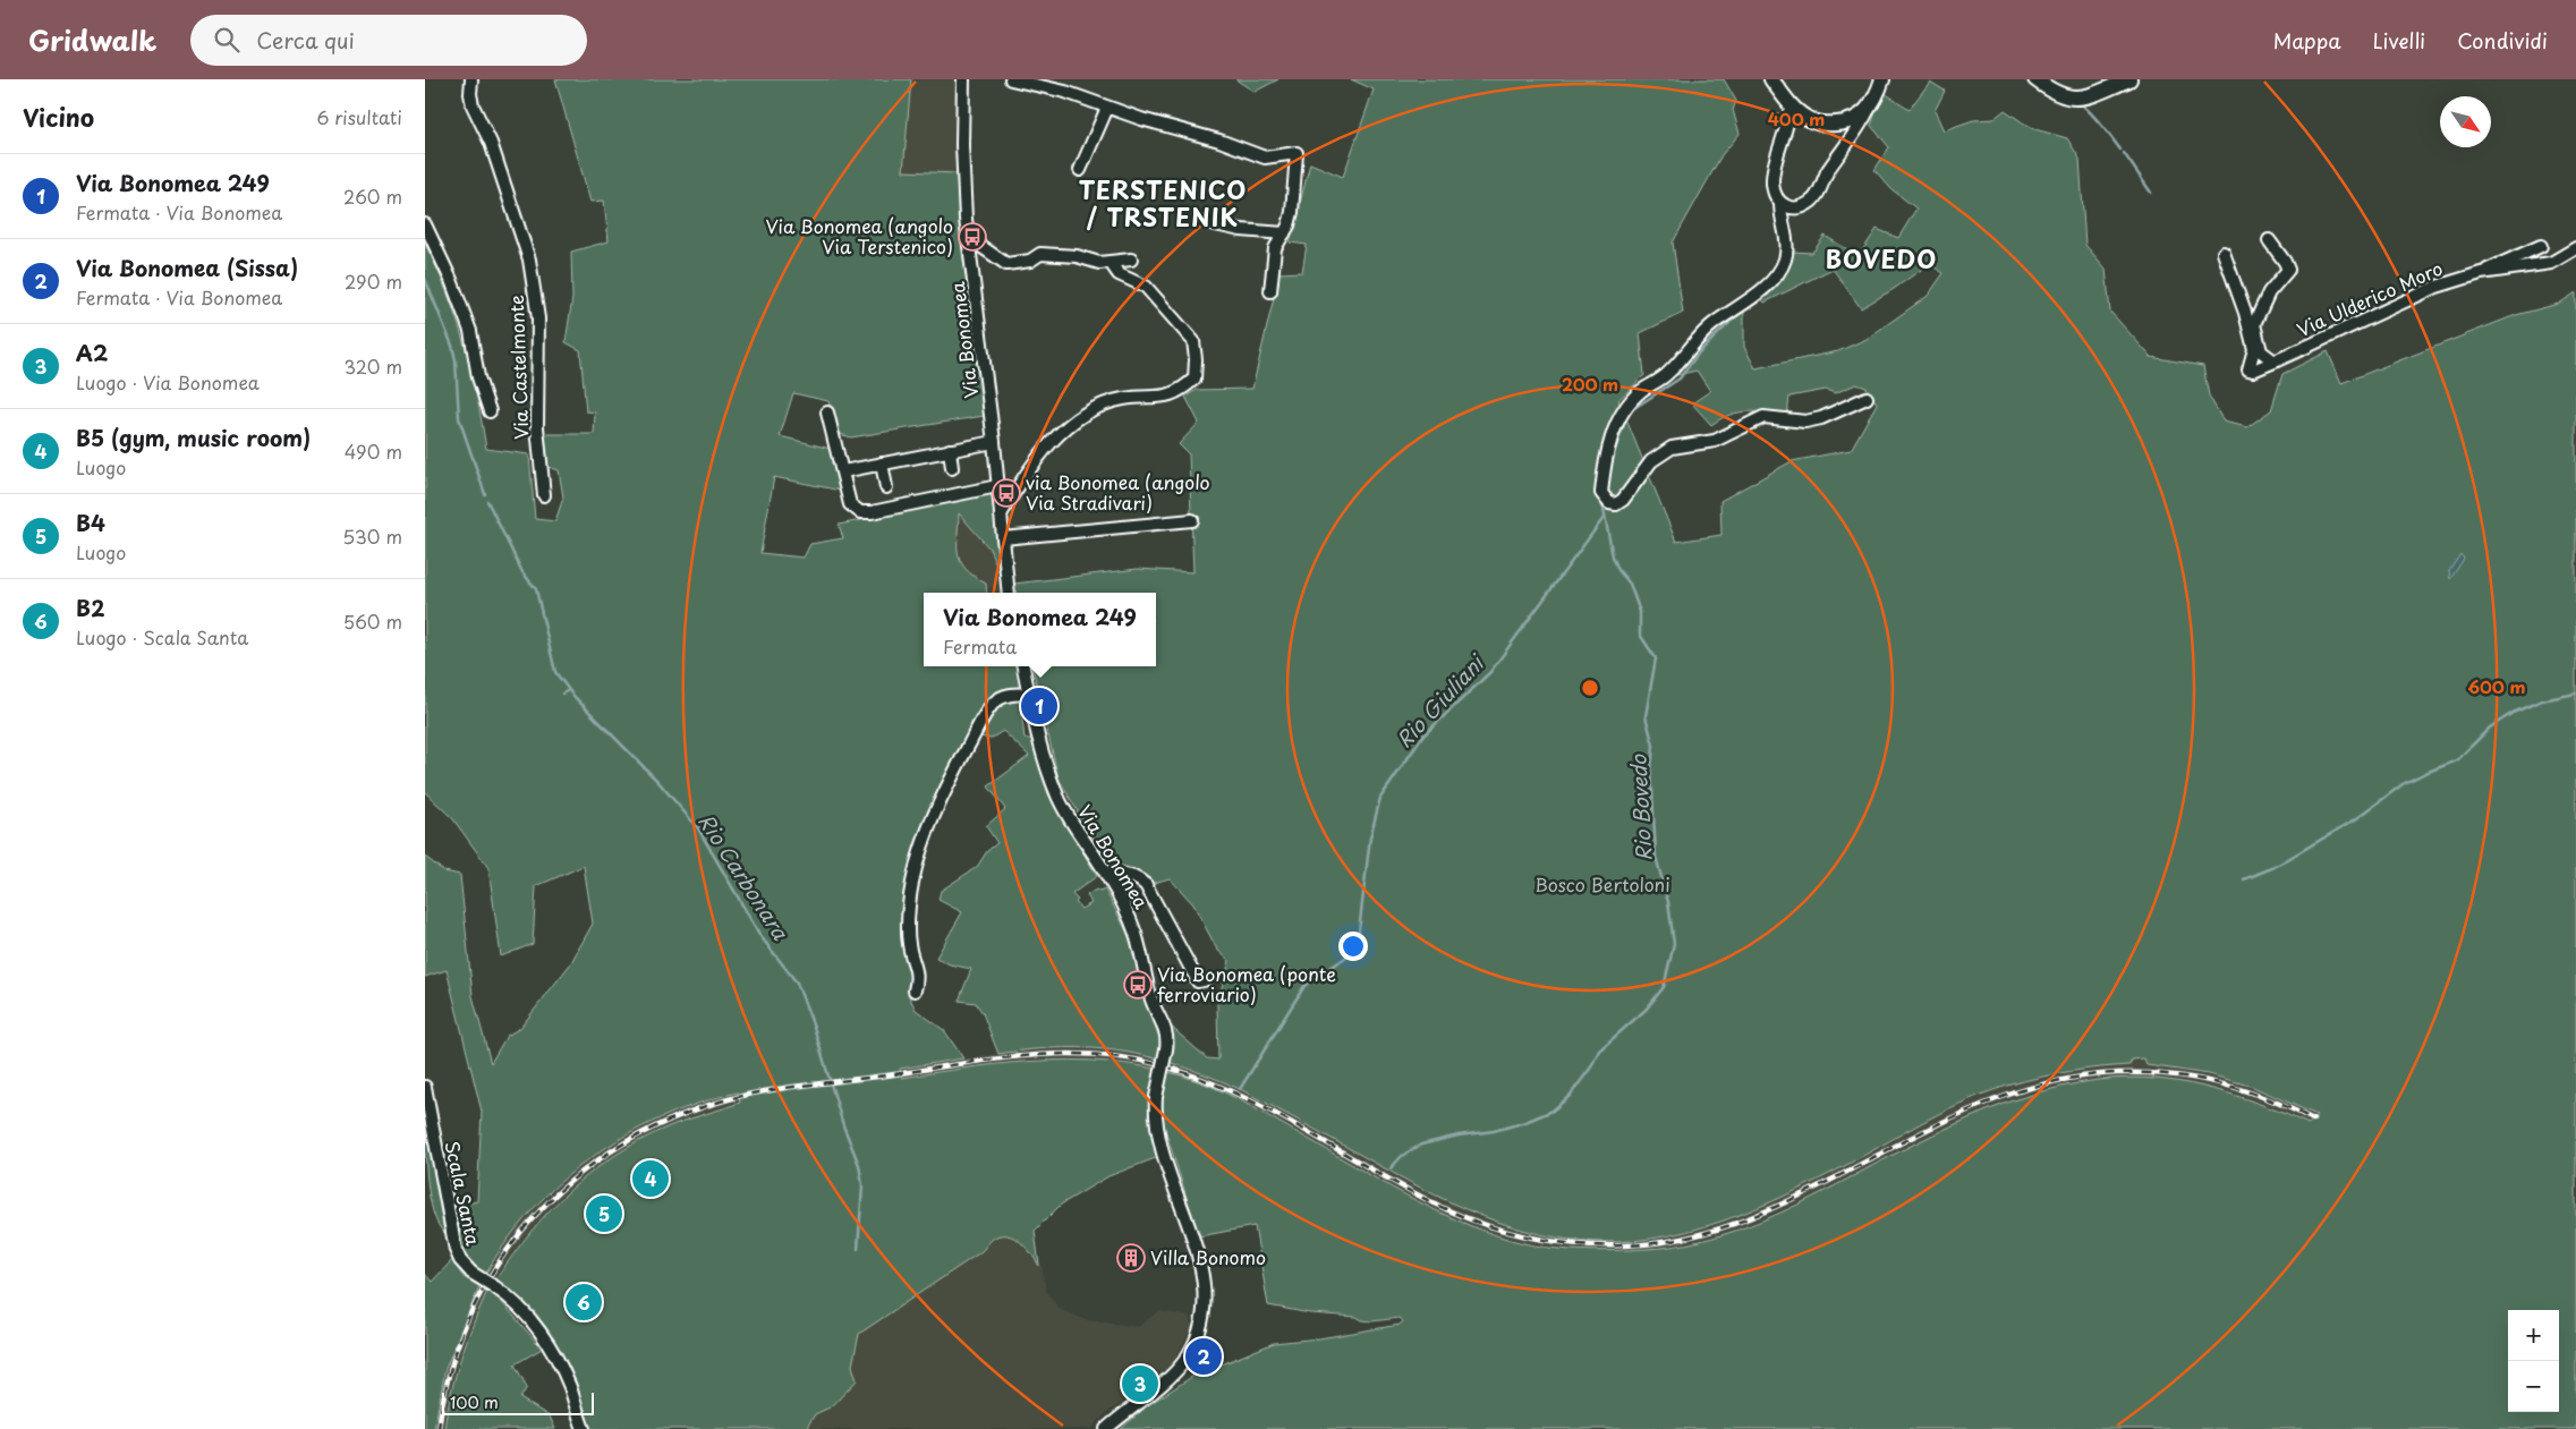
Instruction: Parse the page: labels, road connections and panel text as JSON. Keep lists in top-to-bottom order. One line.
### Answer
{"streets":{"street":["Via Ulderico Moro","Via Bonomea","Via Castelmonte","Scala Santa"]},"districts":["TERSTENICO / TRSTENIK","BOVEDO"],"water":["Rio Giuliani","Rio Bovedo","Rio Carbonara"],"parks":["Bosco Bertoloni"],"places":{"bus stop":["Via Bonomea (angolo Via Terstenico)","via Bonomea (angolo Via Stradivari)","Via Bonomea (ponte ferroviario)"],"building":["Villa Bonomo"]},"scale_bar":"100 m","north":"bottom right","page":{"header":"Gridwalk","search":"Cerca qui","nav":["Mappa","Livelli","Condividi"],"heading":["Vicino","6 risultati"],"list":[{"mark":"1","name":"Via Bonomea 249","note":"Fermata · Via Bonomea","value":"260 m"},{"mark":"2","name":"Via Bonomea (Sissa)","note":"Fermata · Via Bonomea","value":"290 m"},{"mark":"3","name":"A2","note":"Luogo · Via Bonomea","value":"320 m"},{"mark":"4","name":"B5 (gym, music room)","note":"Luogo","value":"490 m"},{"mark":"5","name":"B4","note":"Luogo","value":"530 m"},{"mark":"6","name":"B2","note":"Luogo · Scala Santa","value":"560 m"}],"popup":["Via Bonomea 249","Fermata"],"pins":["1","4","5","6","2","3"],"map_buttons":["+","−"],"scale":"100 m"},"rings":["400 m","200 m","600 m"]}
